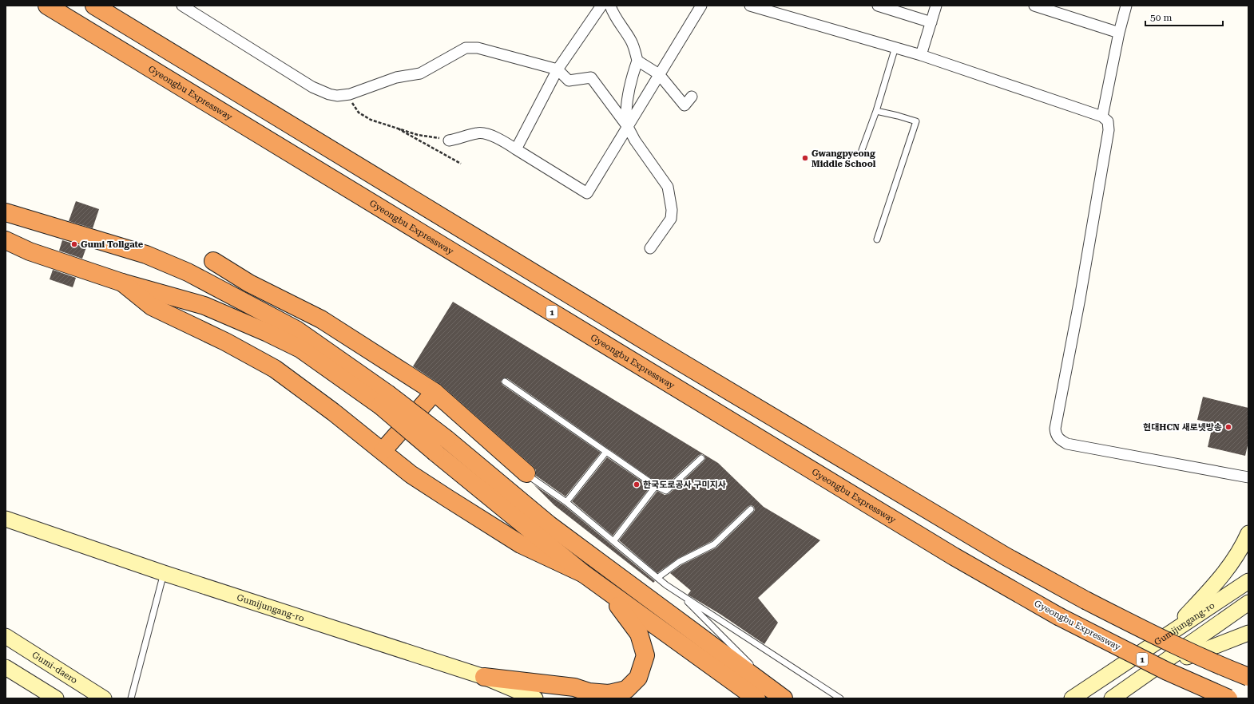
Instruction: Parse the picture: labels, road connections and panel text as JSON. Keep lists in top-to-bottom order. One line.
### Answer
{"streets":{"highway":["Gyeongbu Expressway","1"],"main road":["Gumijungang-ro","Gumi-daero"]},"places":["Gwangpyeong Middle School","Gumi Tollgate","현대HCN 새로넷방송","한국도로공사 구미지사"],"scale_bar":"50 m"}
